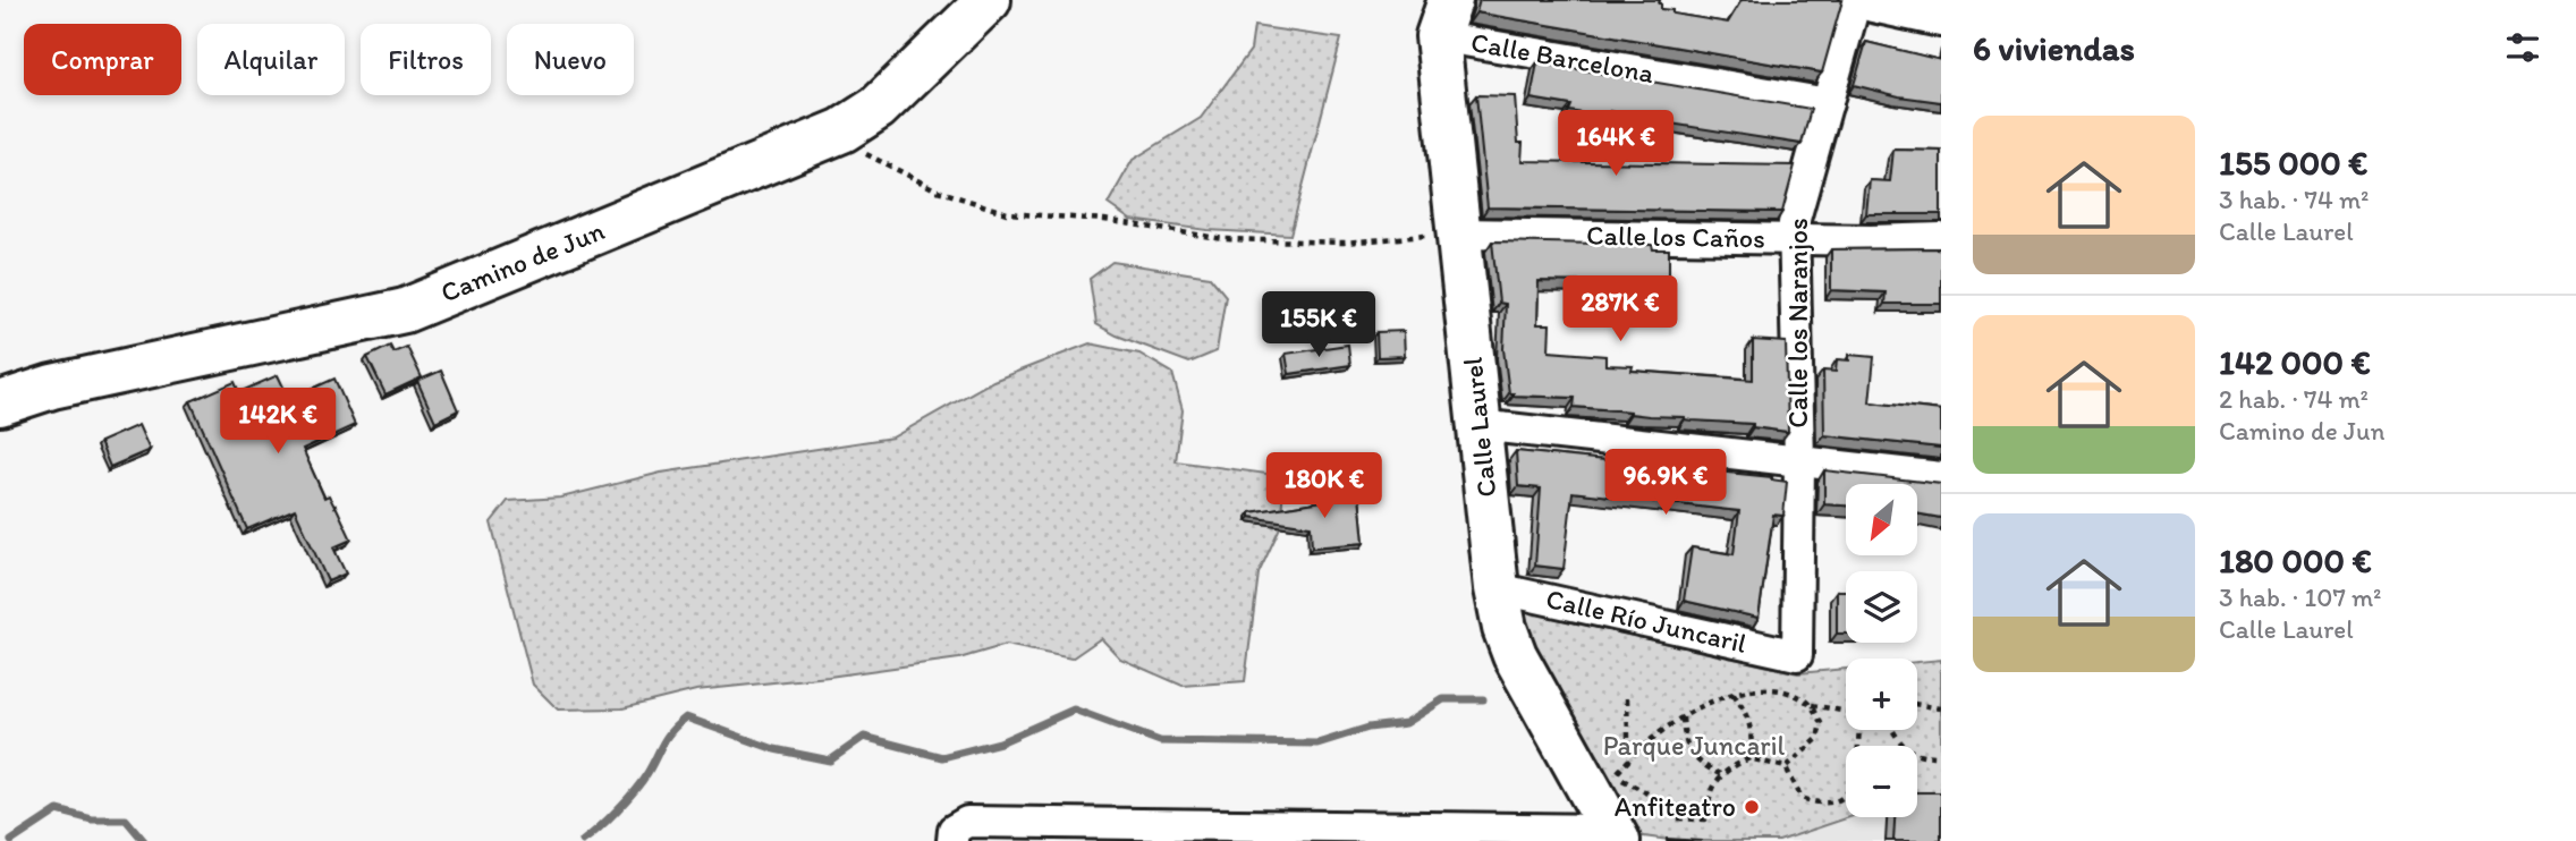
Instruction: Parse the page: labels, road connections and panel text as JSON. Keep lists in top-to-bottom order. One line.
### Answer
{"streets":{"street":["Calle Barcelona","Calle los Caños","Camino de Jun","Calle los Naranjos","Calle Laurel","Calle Río Juncaril"]},"crossings":[["Calle Barcelona","Calle los Naranjos"],["Calle Barcelona","Calle Laurel"],["Calle los Caños","Calle los Naranjos"],["Calle los Caños","Calle Laurel"],["Calle los Naranjos","Calle Río Juncaril"],["Calle Laurel","Calle Río Juncaril"]],"parks":["Parque Juncaril"],"places":["Anfiteatro"],"north":"bottom left","page":{"heading":"6 viviendas","chip":["Comprar","Alquilar","Filtros","Nuevo"],"list":[{"name":"155 000 €","note":"3 hab. · 74 m² · Calle Laurel"},{"name":"142 000 €","note":"2 hab. · 74 m² · Camino de Jun"},{"name":"180 000 €","note":"3 hab. · 107 m² · Calle Laurel"}],"price":["164K €","287K €","155K €","142K €","96.9K €","180K €"],"map_buttons":["+","−"]}}
